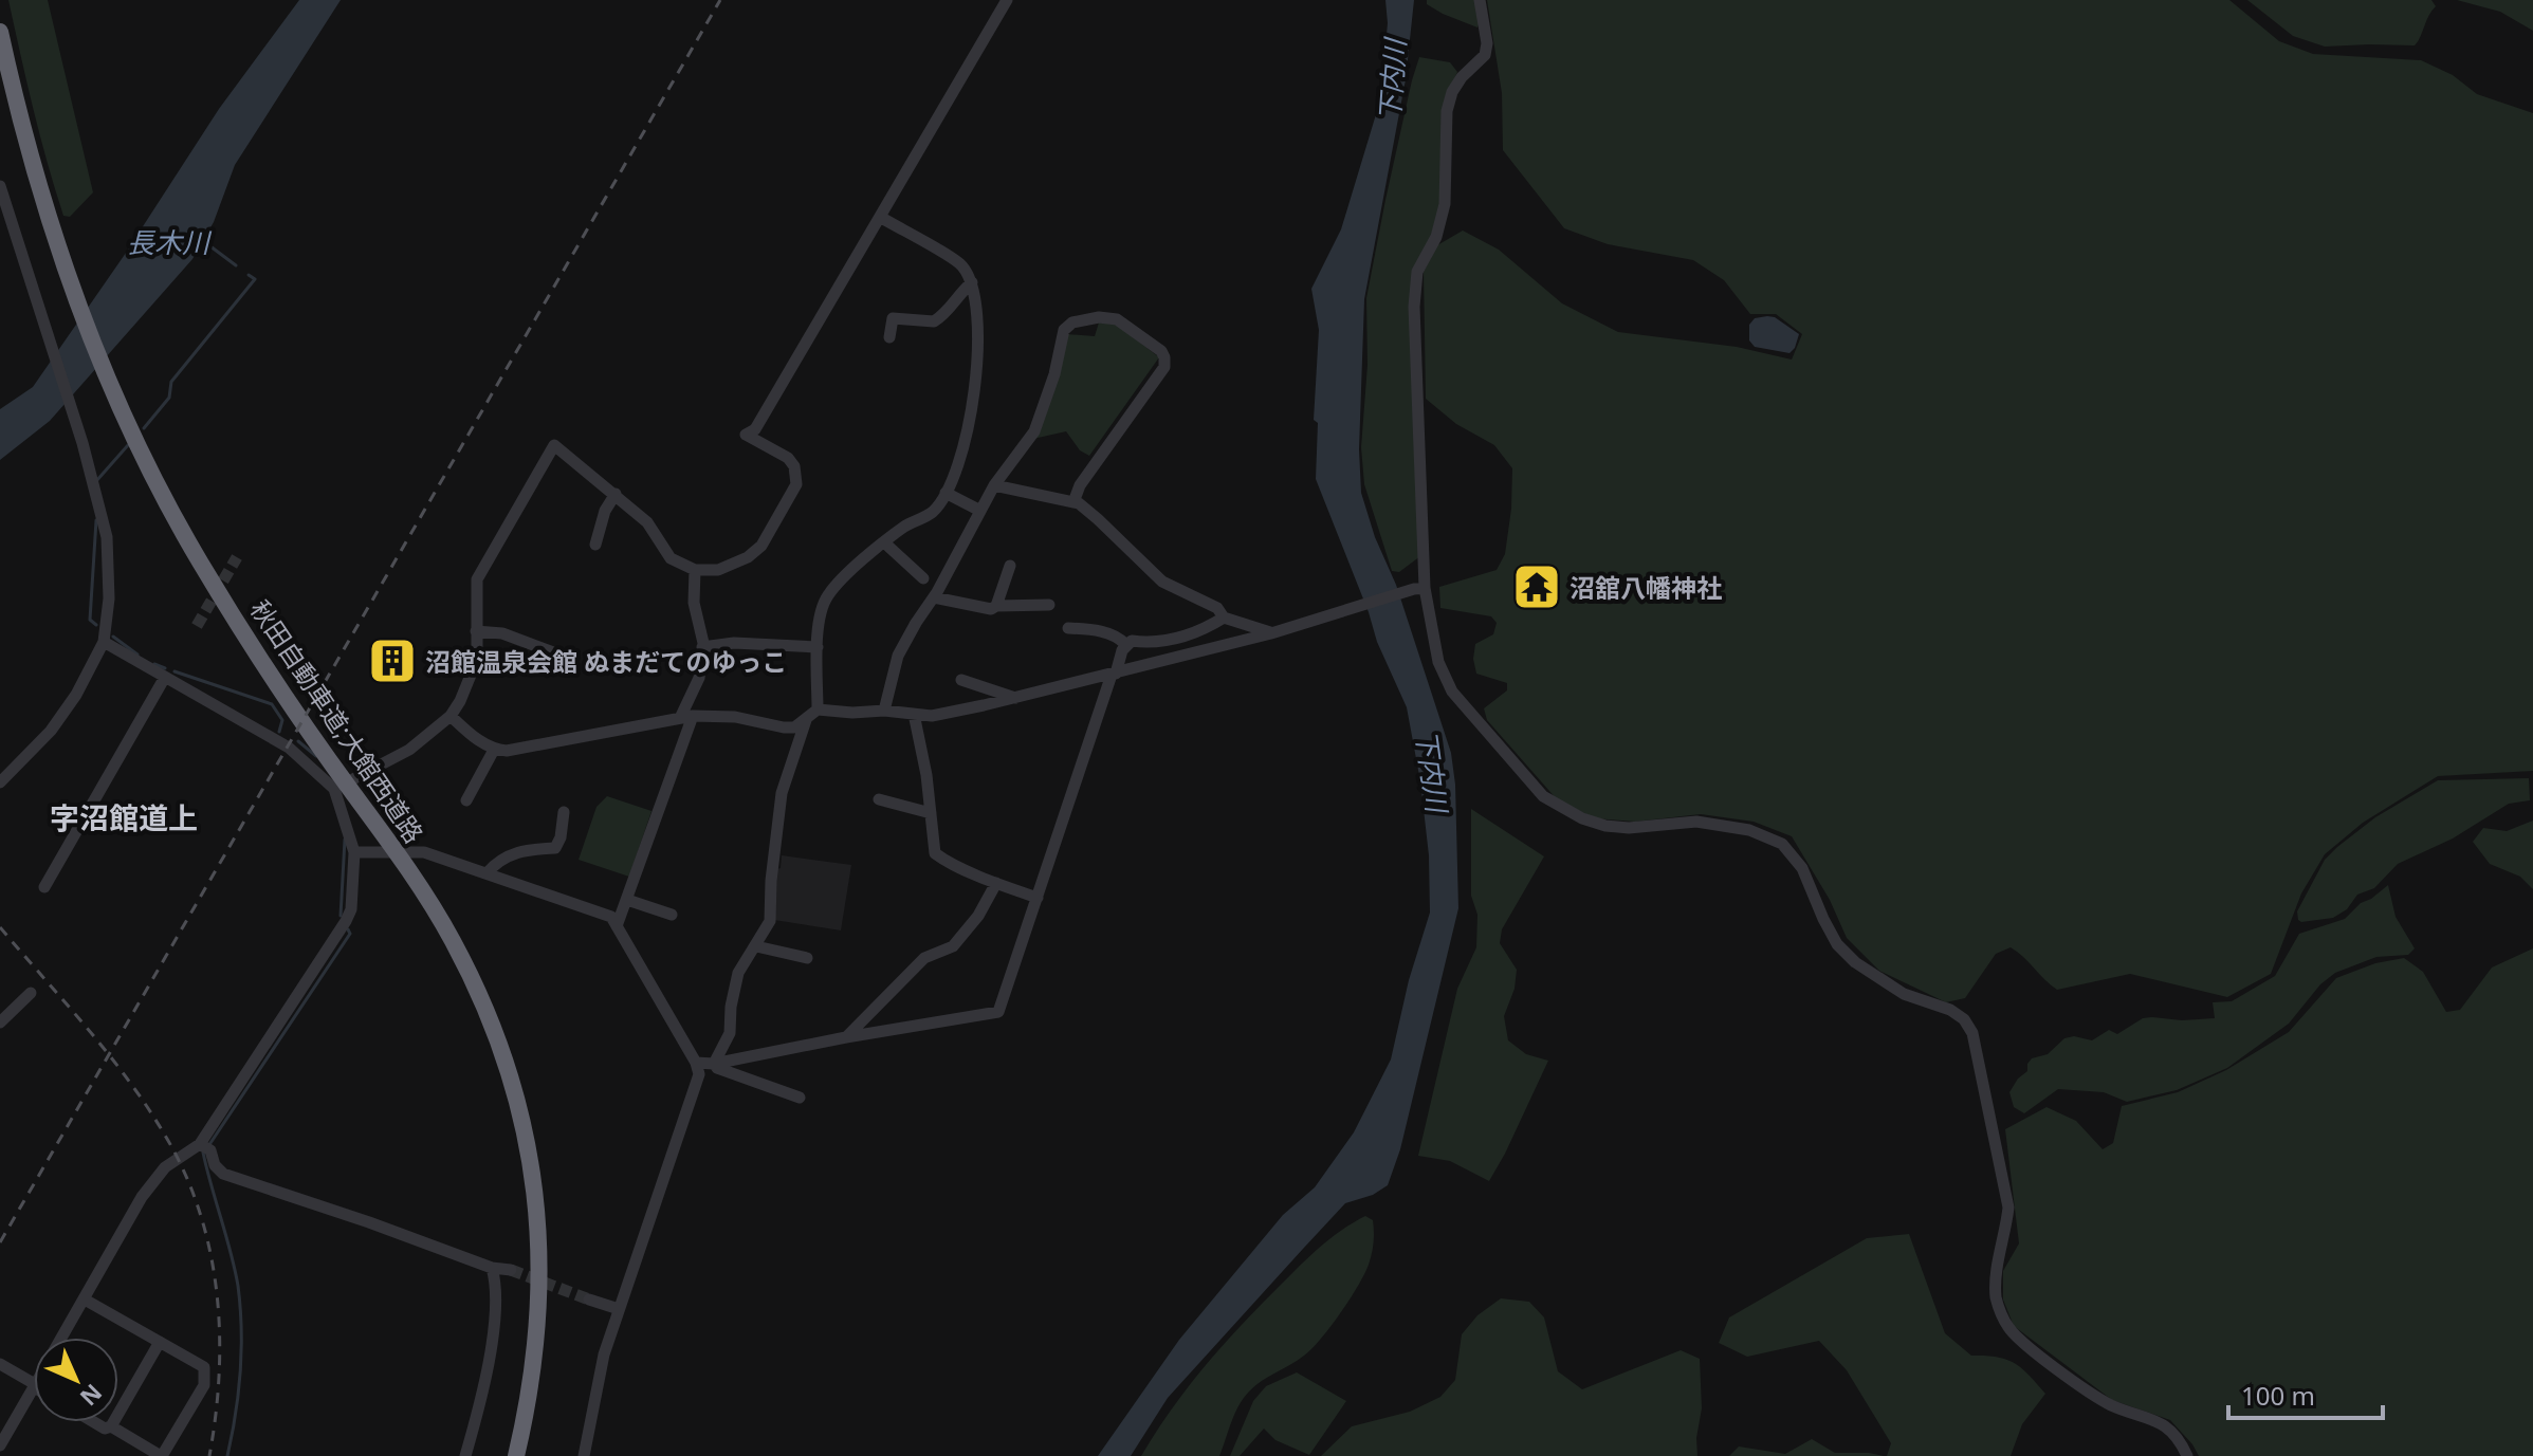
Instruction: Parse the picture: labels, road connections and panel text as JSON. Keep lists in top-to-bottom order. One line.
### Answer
{"streets":{"highway":["秋田自動車道;大館西道路"]},"districts":["字沼館道上"],"water":["下内川","長木川"],"places":{"temple":["沼舘八幡神社"],"building":["沼館温泉会館 ぬまだてのゆっこ"]},"scale_bar":"100 m","north":"bottom right"}
